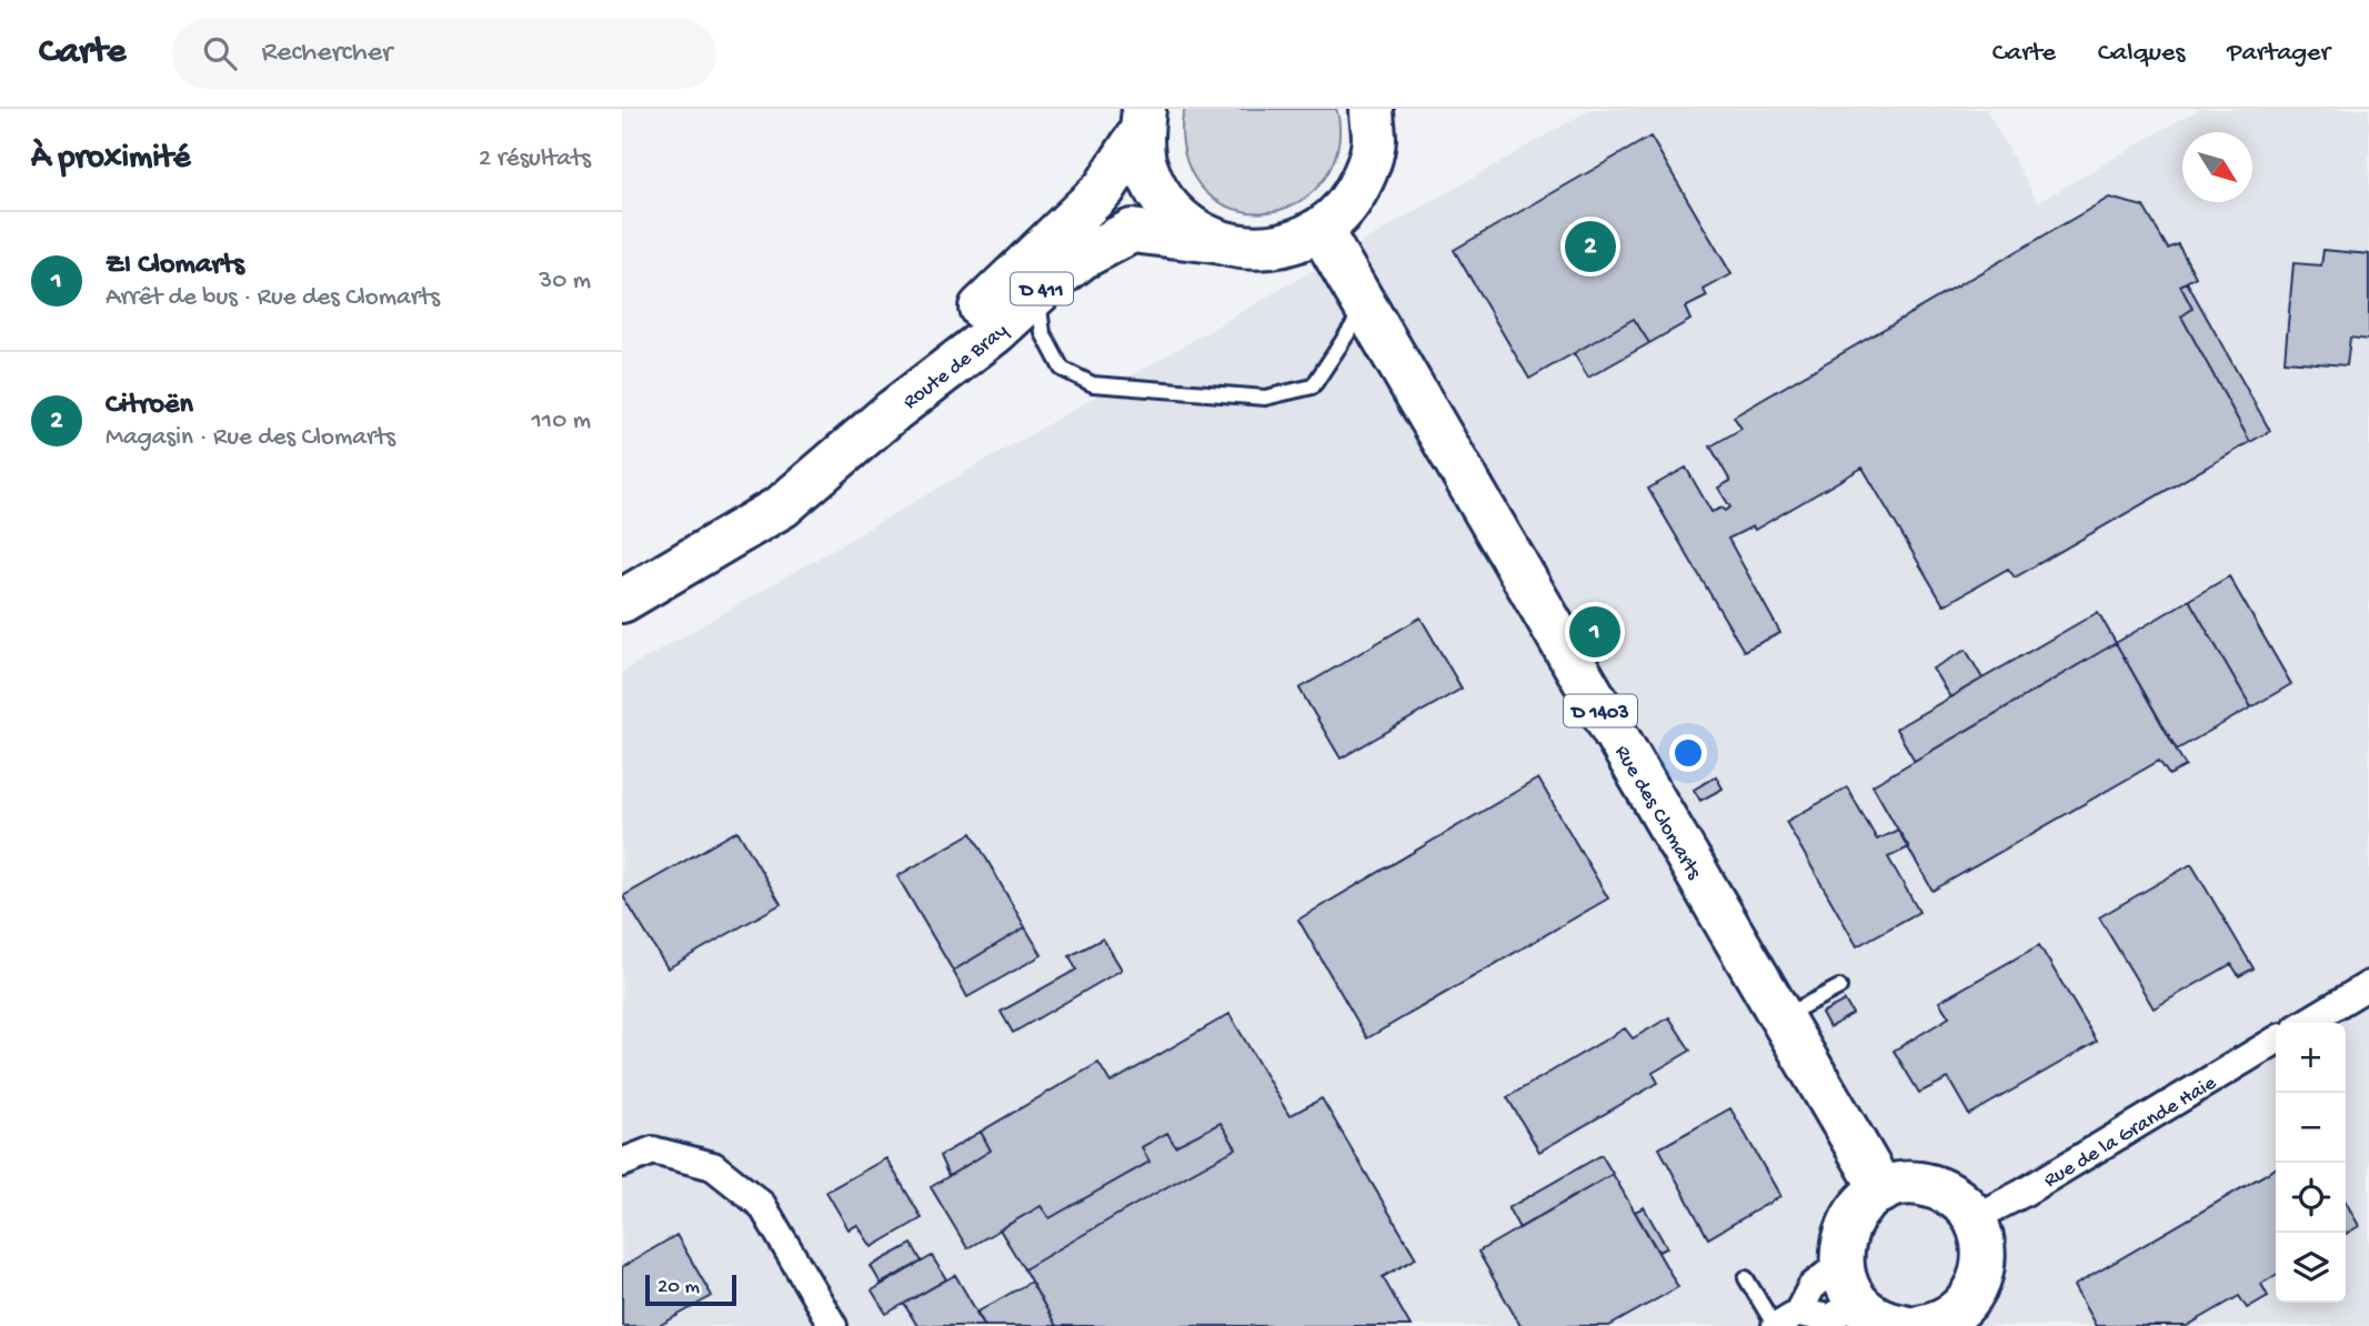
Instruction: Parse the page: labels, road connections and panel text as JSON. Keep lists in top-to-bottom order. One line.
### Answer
{"streets":{"main road":["D 411","Route de Bray","D 1403","Rue des Clomarts"],"street":["Rue de la Grande Haie"]},"crossings":[["Route de Bray","Rue des Clomarts"]],"scale_bar":"20 m","north":"bottom right","page":{"header":"Carte","search":"Rechercher","nav":["Carte","Calques","Partager"],"heading":["À proximité","2 résultats"],"list":[{"mark":"1","name":"ZI Clomarts","note":"Arrêt de bus · Rue des Clomarts","value":"30 m"},{"mark":"2","name":"Citroën","note":"Magasin · Rue des Clomarts","value":"110 m"}],"pins":["2","1"],"map_buttons":["+","−"],"scale":"20 m"}}
